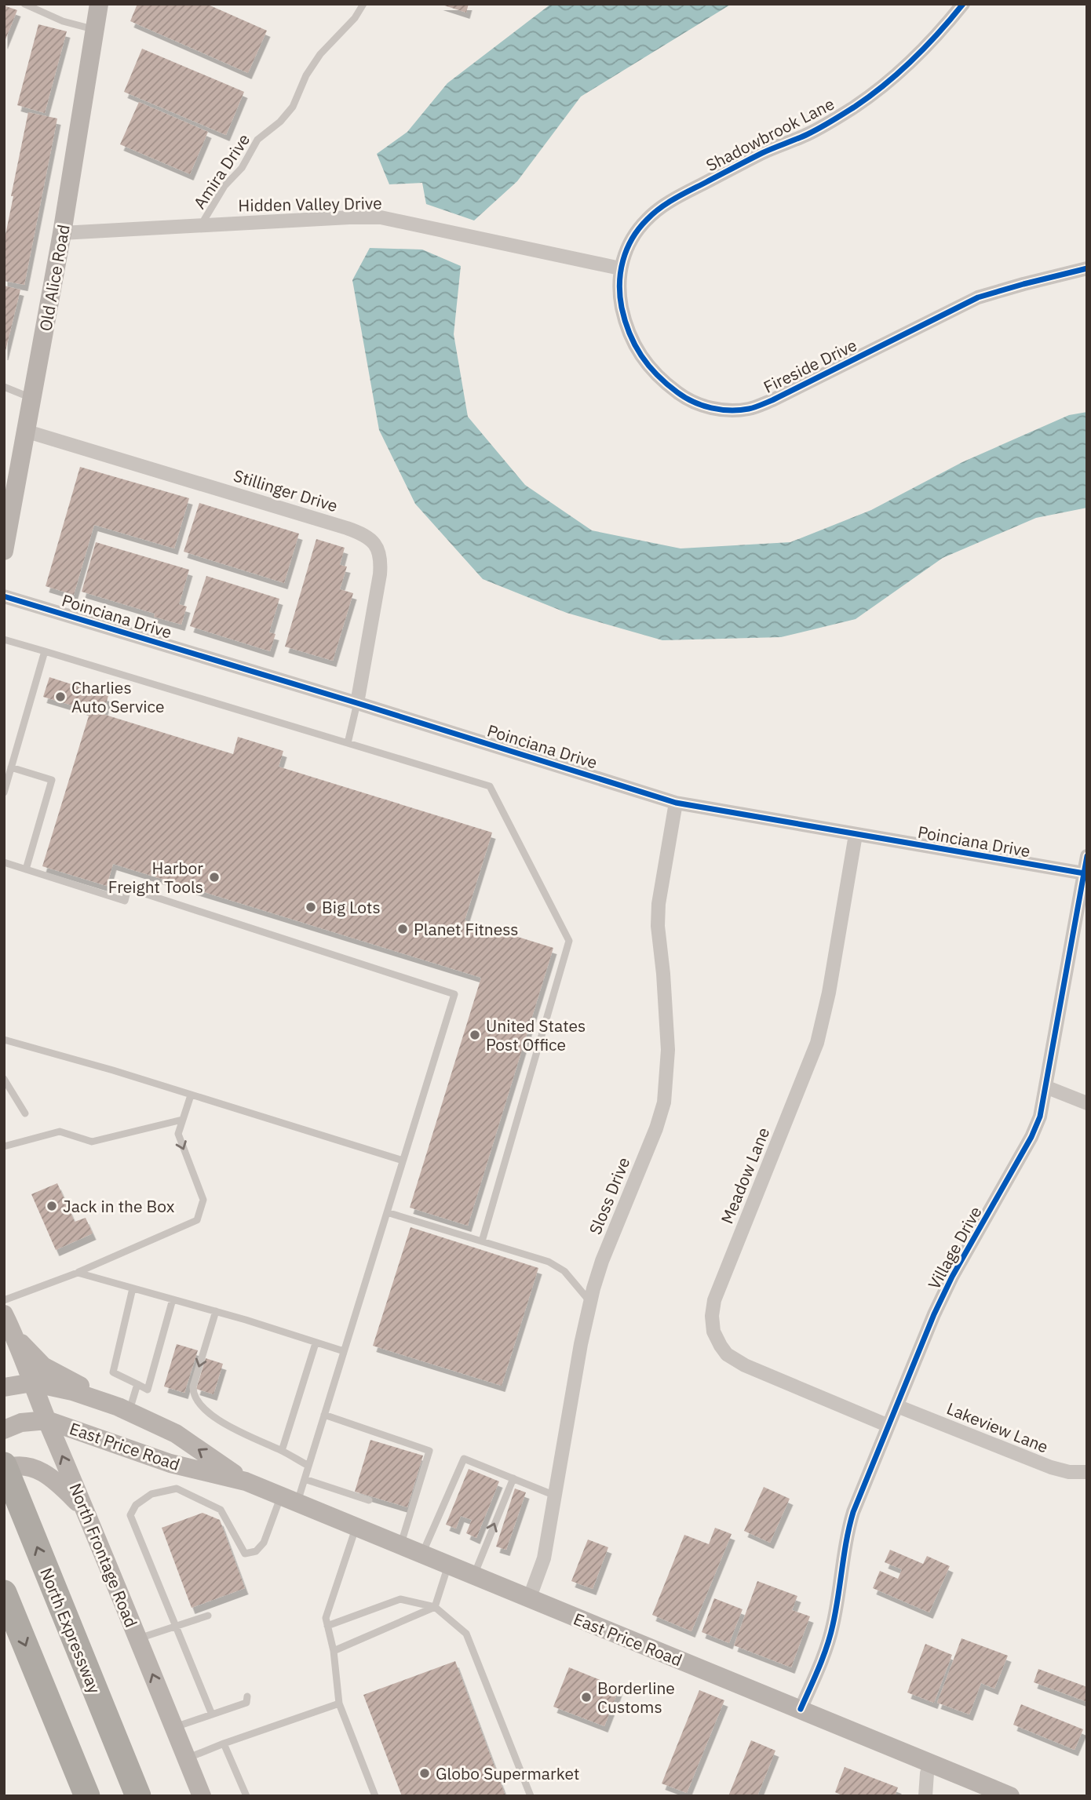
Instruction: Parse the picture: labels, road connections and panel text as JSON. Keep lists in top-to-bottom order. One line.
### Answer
{"streets":{"highway":["North Expressway"],"main road":["Old Alice Road","East Price Road","North Frontage Road"],"street":["Shadowbrook Lane","Hidden Valley Drive","Fireside Drive","Stillinger Drive","Poinciana Drive","Meadow Lane","Sloss Drive","Village Drive","Lakeview Lane"],"lane":["Amira Drive"]},"crossings":[["Shadowbrook Lane","Hidden Valley Drive"],["Shadowbrook Lane","Fireside Drive"],["Amira Drive","Hidden Valley Drive"],["Hidden Valley Drive","Old Alice Road"],["Hidden Valley Drive","Fireside Drive"],["Old Alice Road","Stillinger Drive"],["Stillinger Drive","Poinciana Drive"],["Poinciana Drive","Meadow Lane"],["Poinciana Drive","Sloss Drive"],["Poinciana Drive","Village Drive"],["Meadow Lane","Village Drive"],["Sloss Drive","East Price Road"],["Village Drive","Lakeview Lane"],["Village Drive","East Price Road"],["East Price Road","North Frontage Road"]],"one_way":["North Frontage Road"],"places":["Charlies Auto Service","Harbor Freight Tools","Big Lots","Planet Fitness","United States Post Office","Jack in the Box","Borderline Customs","Globo Supermarket"]}
